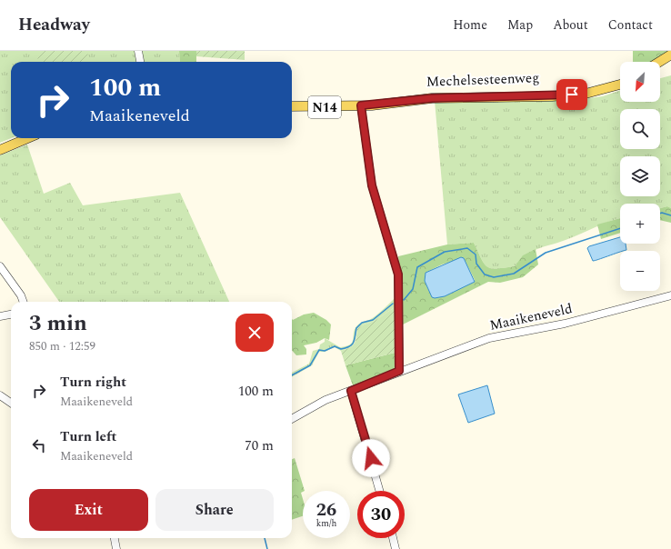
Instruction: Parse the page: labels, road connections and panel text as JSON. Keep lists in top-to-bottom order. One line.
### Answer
{"streets":{"main road":["Mechelsesteenweg","N14"],"street":["Maaikeneveld"]},"north":"bottom left","page":{"header":"Headway","nav":["Home","Map","About","Contact"],"map_buttons":["+","−"],"turn":["100 m","Maaikeneveld"],"heading":["3 min","850 m · 12:59"],"list":[{"name":"Turn right","note":"Maaikeneveld","value":"100 m"},{"name":"Turn left","note":"Maaikeneveld","value":"70 m"}],"buttons":["Exit","Share"],"speed":"26 km/h","limit":"30"}}
